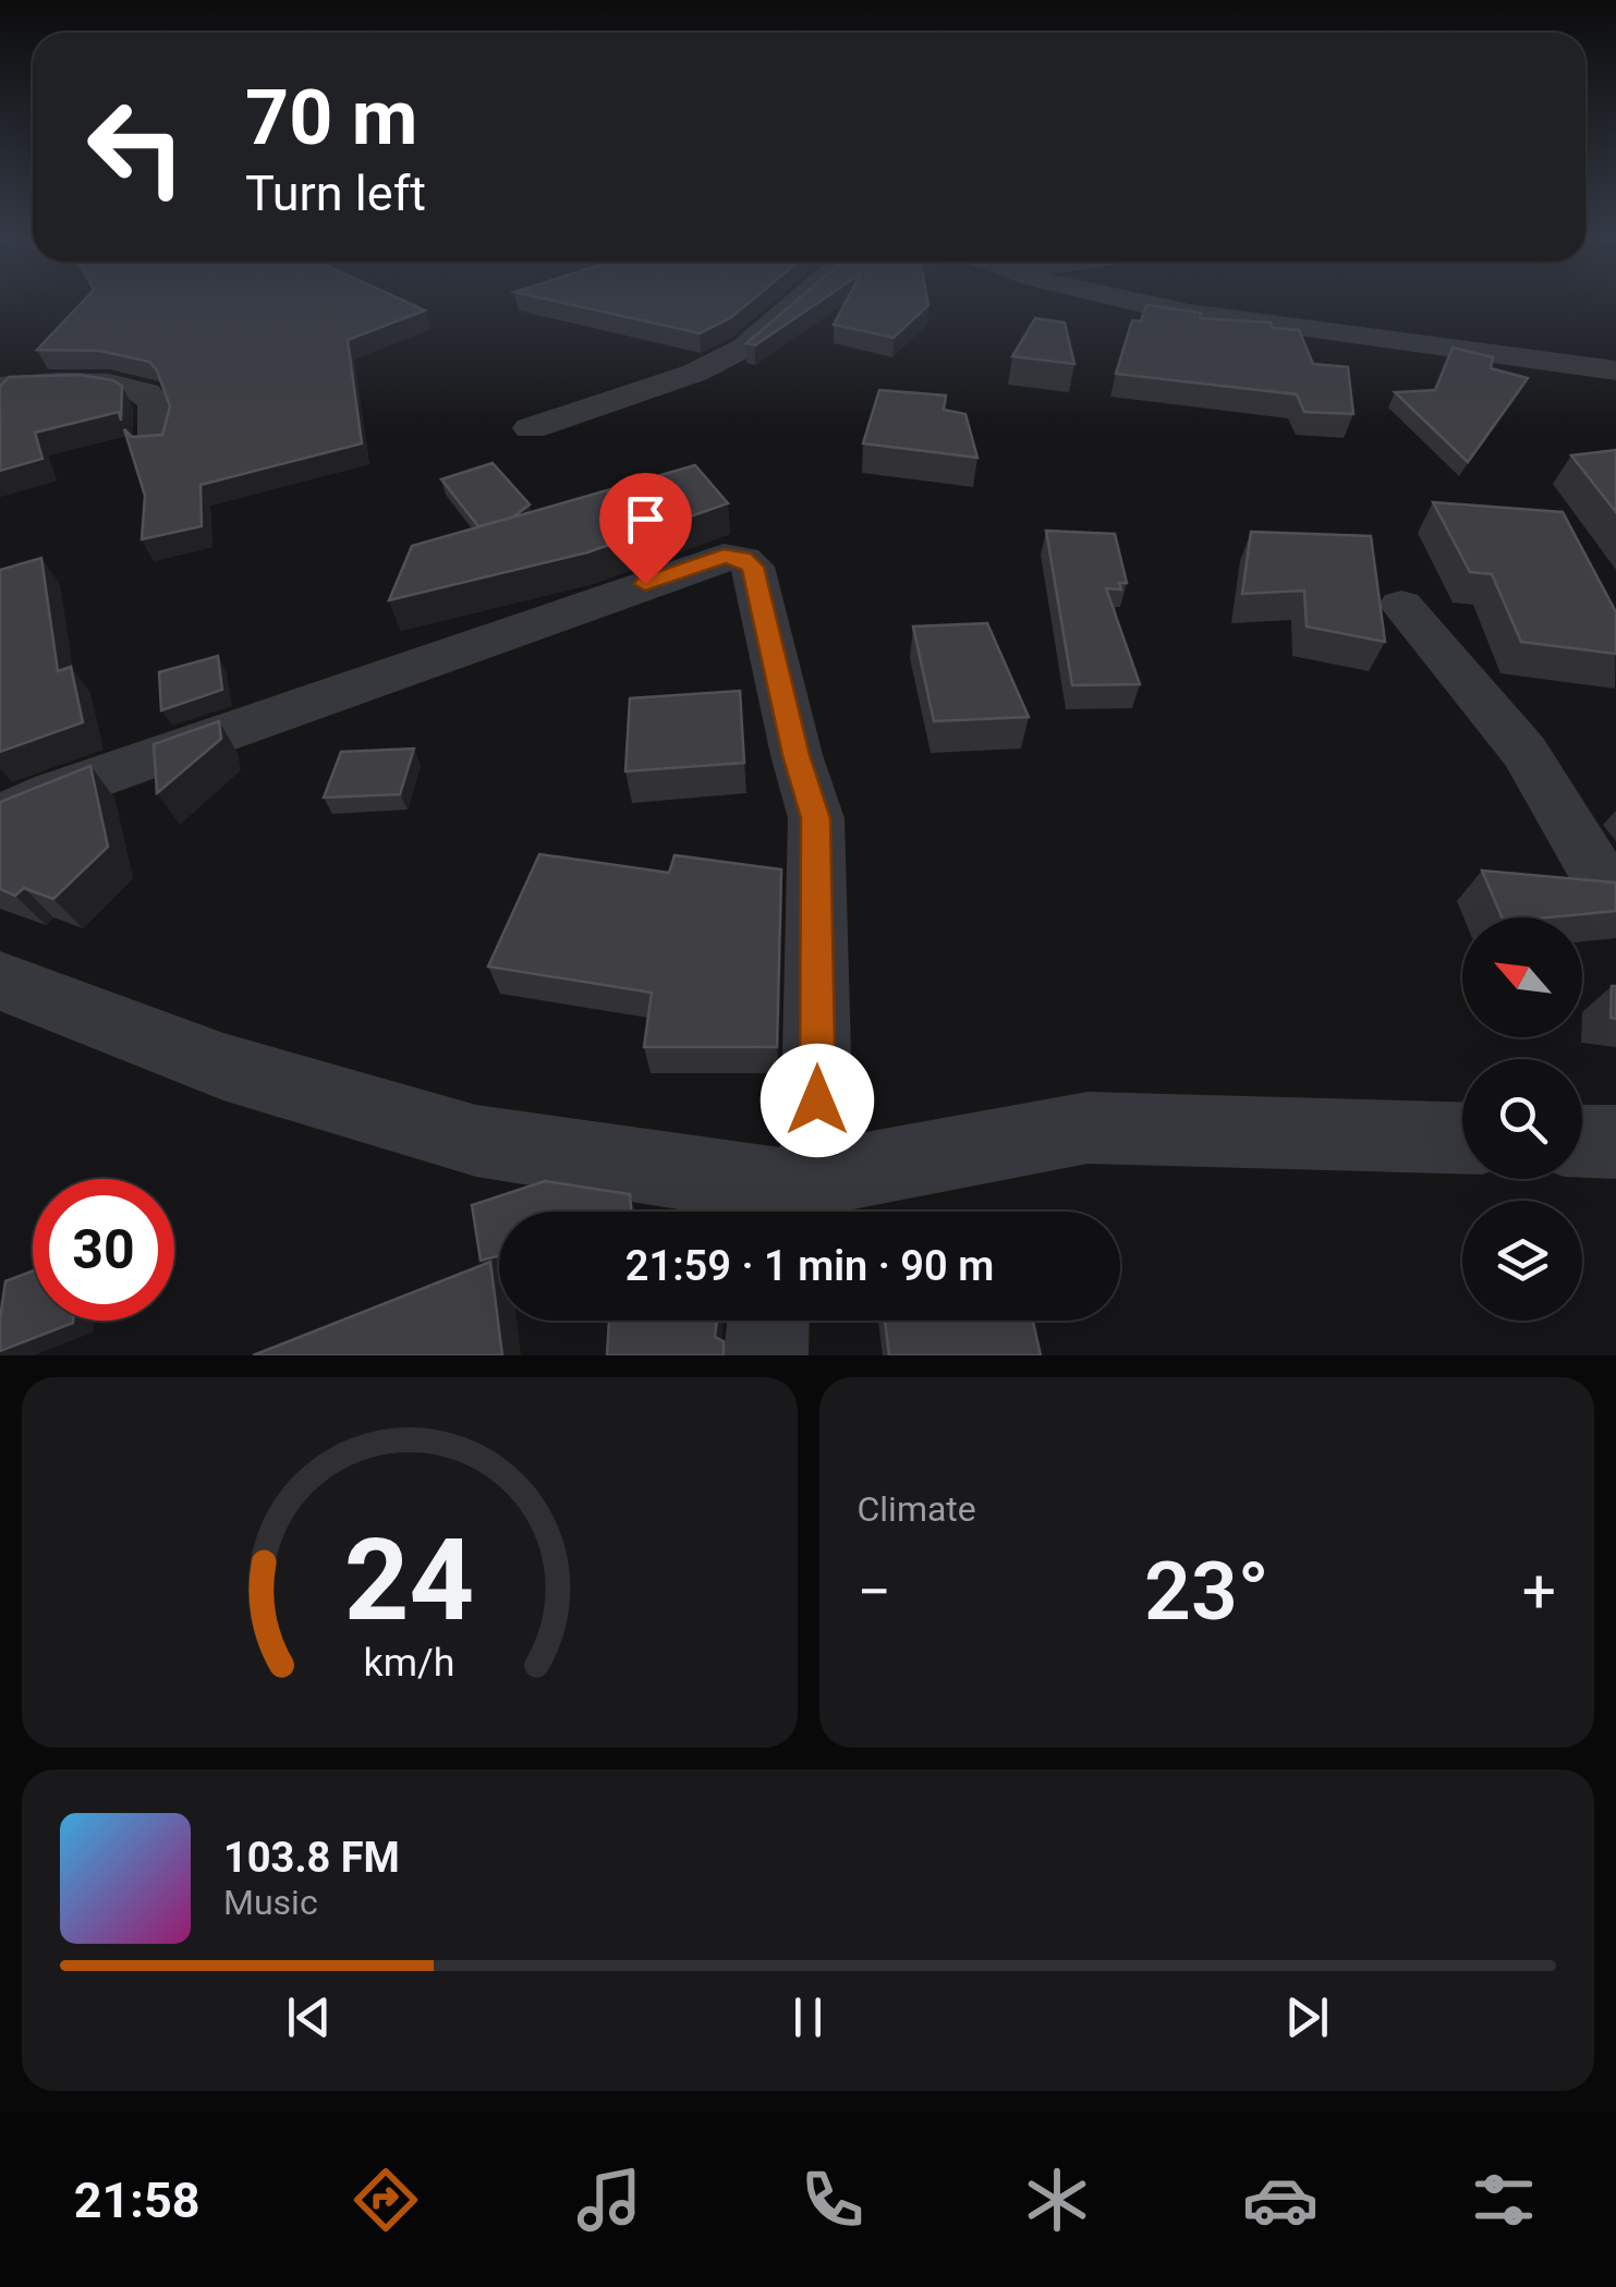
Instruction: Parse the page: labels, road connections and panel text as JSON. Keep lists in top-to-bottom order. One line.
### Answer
{"north":"top left","page":{"turn":["70 m","Turn left"],"limit":"30","trip":"21:59 · 1 min · 90 m","tile":"Climate","heat":["−","23°","+"],"song":["103.8 FM","Music"],"tabs":"21:58","gauge":["24","km/h"]}}
